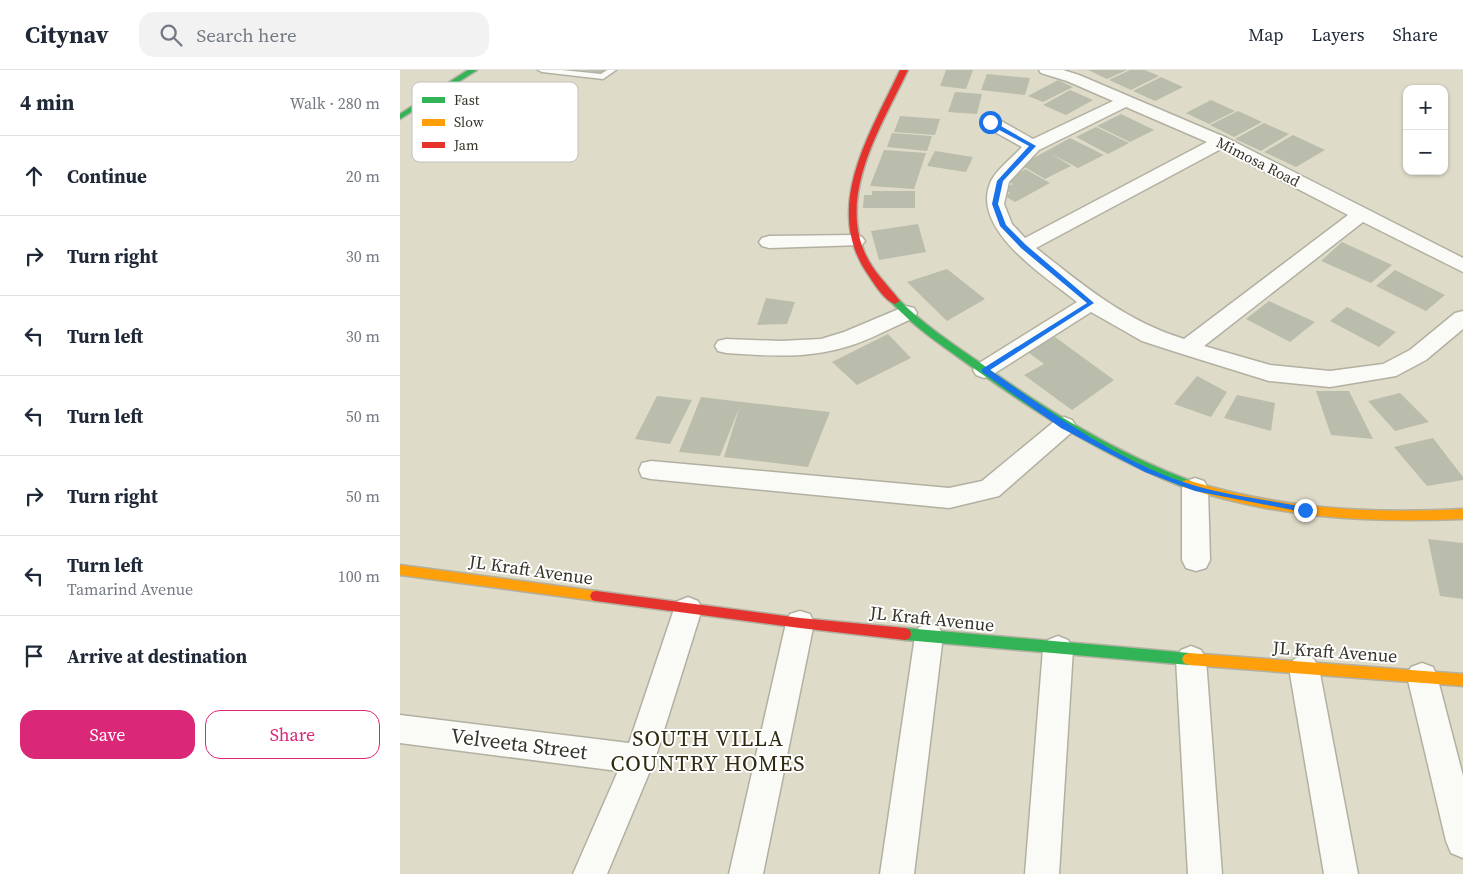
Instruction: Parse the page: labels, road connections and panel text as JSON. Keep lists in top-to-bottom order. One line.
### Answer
{"streets":{"main road":["JL Kraft Avenue"],"street":["Mimosa Road","Velveeta Street"]},"districts":["SOUTH VILLA COUNTRY HOMES"],"legend":["Fast","Slow","Jam"],"page":{"header":"Citynav","search":"Search here","nav":["Map","Layers","Share"],"heading":["4 min","Walk · 280 m"],"map_buttons":["+","−"],"list":[["Continue","20 m"],["Turn right","30 m"],["Turn left","30 m"],["Turn left","50 m"],["Turn right","50 m"],["Turn left","Tamarind Avenue","100 m"],"Arrive at destination"],"buttons":["Save","Share"]}}
